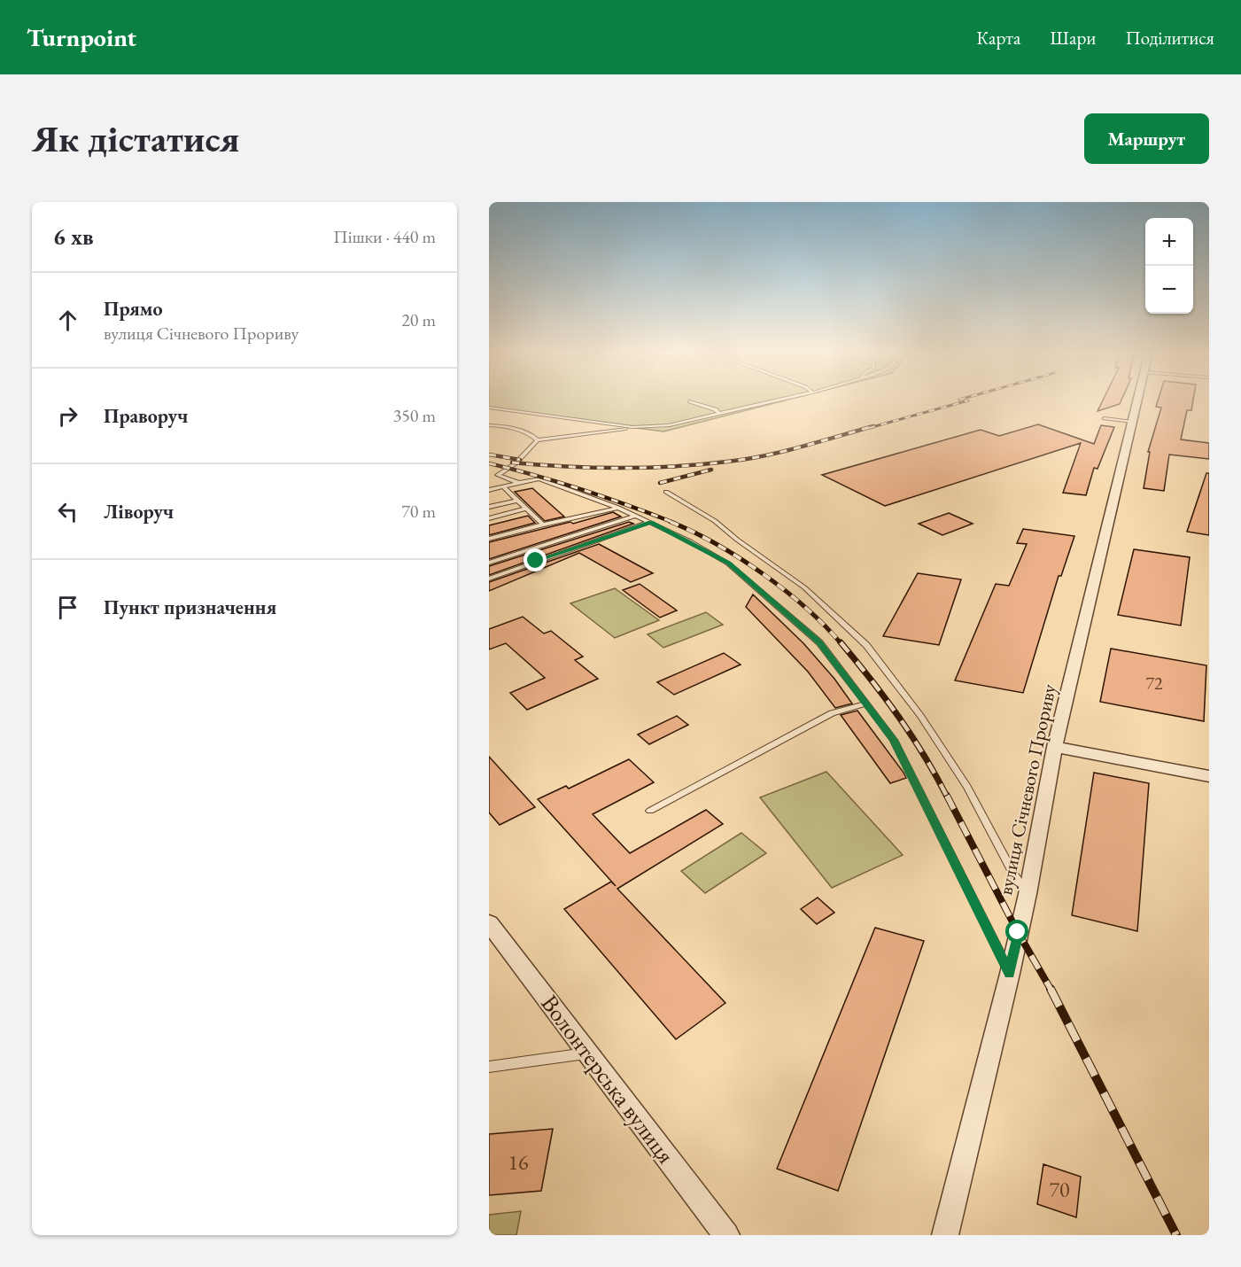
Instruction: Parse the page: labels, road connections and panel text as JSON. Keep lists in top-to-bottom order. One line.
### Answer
{"streets":{"street":["вулиця Січневого Прориву","Волонтерська вулиця"]},"house_numbers":["72","16","70"],"page":{"header":"Turnpoint","nav":["Карта","Шари","Поділитися"],"buttons":"Маршрут","title":"Як дістатися","heading":["6 хв","Пішки · 440 m"],"map_buttons":["+","−"],"list":[["Прямо","вулиця Січневого Прориву","20 m"],["Праворуч","350 m"],["Ліворуч","70 m"],"Пункт призначення"]}}
